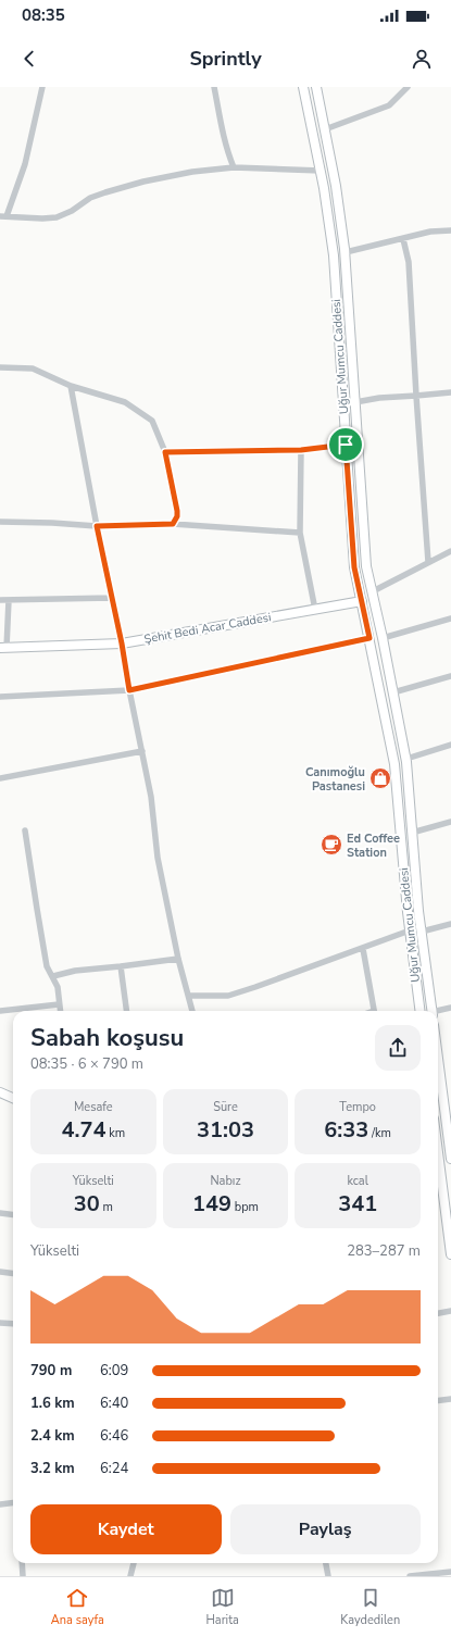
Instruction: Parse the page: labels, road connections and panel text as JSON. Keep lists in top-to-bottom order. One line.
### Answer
{"streets":{"street":["Uğur Mumcu Caddesi","Şehit Bedi Acar Caddesi"]},"crossings":[["Uğur Mumcu Caddesi","Şehit Bedi Acar Caddesi"]],"places":{"shop":["Canımoğlu Pastanesi"],"cafe":["Ed Coffee Station"]},"page":{"status":"08:35","header":"Sprintly","heading":["Sabah koşusu","08:35 · 6 × 790 m"],"stats":[["Mesafe","4.74 km"],["Süre","31:03"],["Tempo","6:33 /km"],["Yükselti","30 m"],["Nabız","149 bpm"],["kcal","341"]],"chart":["Yükselti","283–287 m"],"list":[{"name":"790 m","note":"6:09"},{"name":"1.6 km","note":"6:40"},{"name":"2.4 km","note":"6:46"},{"name":"3.2 km","note":"6:24"}],"buttons":["Kaydet","Paylaş"],"tabs":["Ana sayfa","Harita","Kaydedilen"]}}
